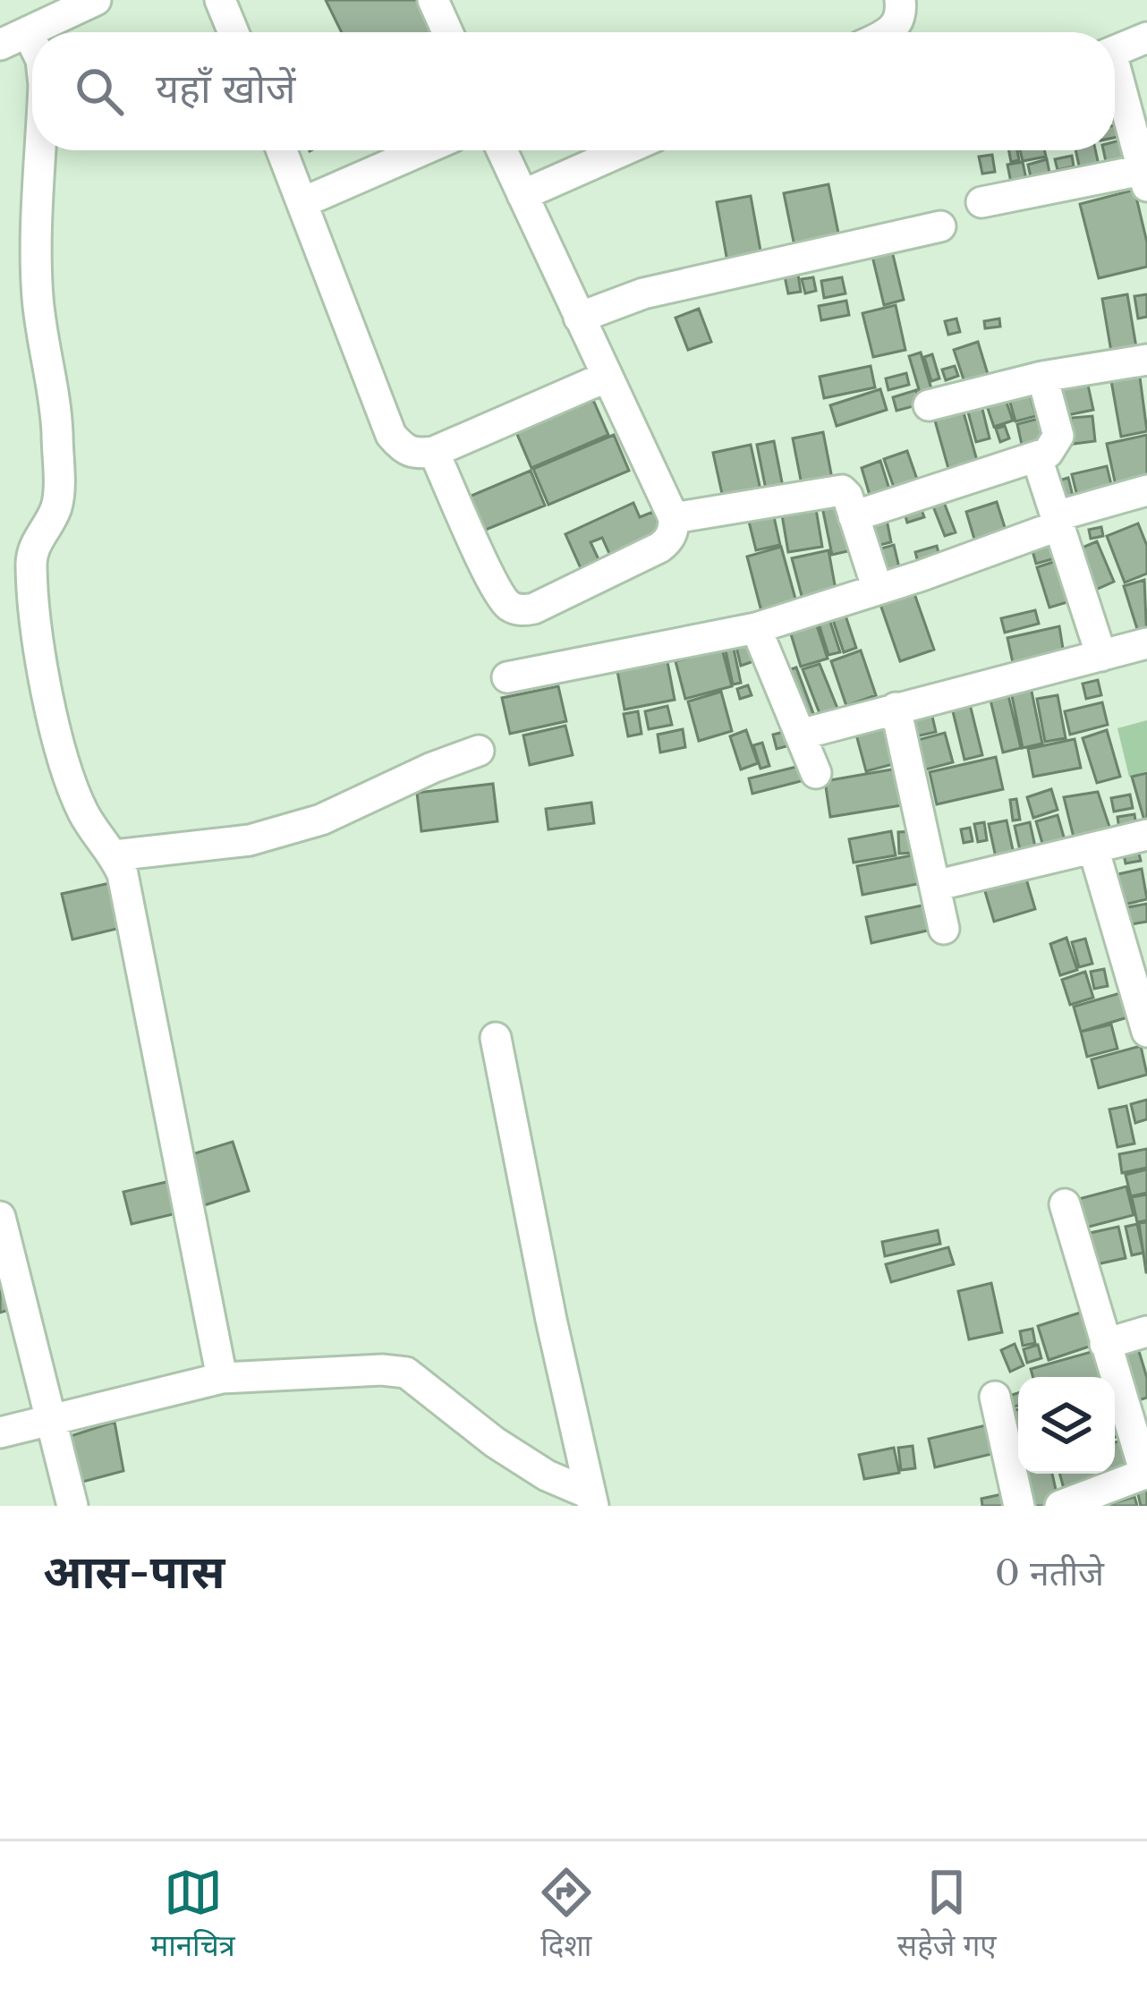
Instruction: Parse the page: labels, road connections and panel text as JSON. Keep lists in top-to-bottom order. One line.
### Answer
{"page":{"search":"यहाँ खोजें","heading":["आस-पास","0 नतीजे"],"nav":["मानचित्र","दिशा","सहेजे गए"]}}
